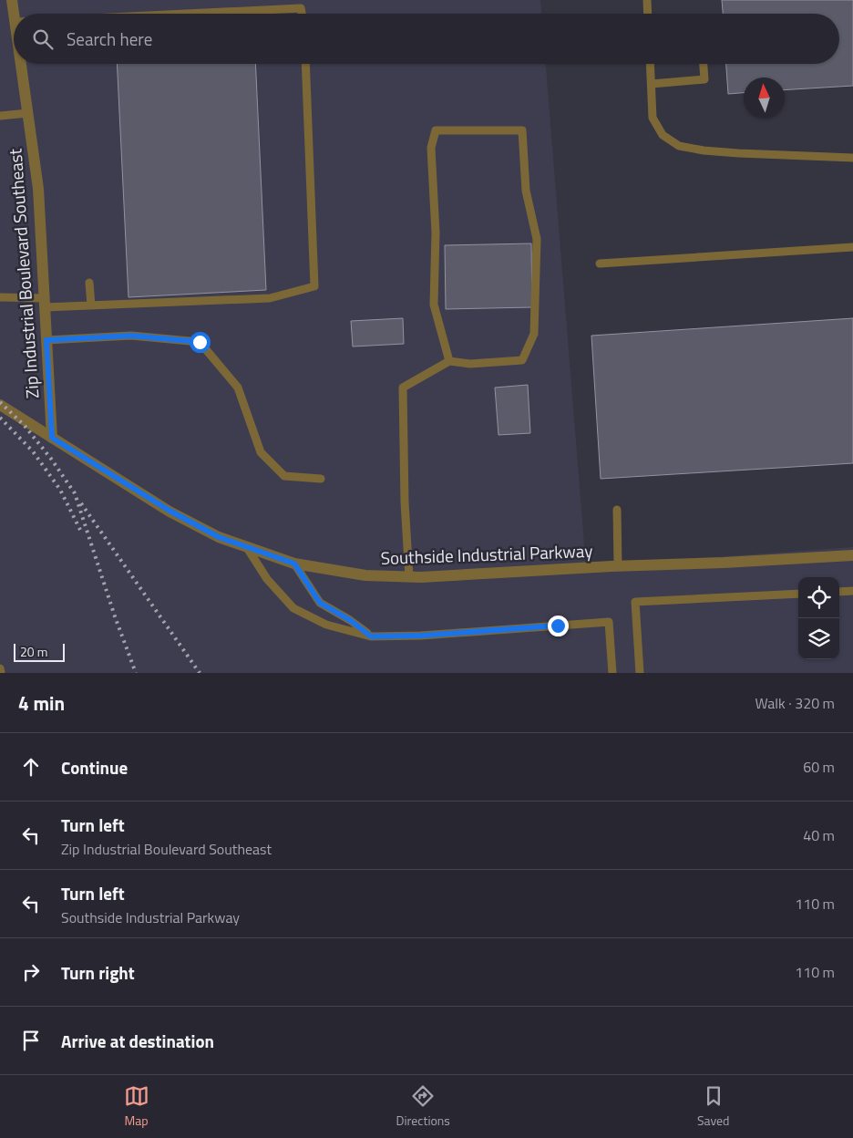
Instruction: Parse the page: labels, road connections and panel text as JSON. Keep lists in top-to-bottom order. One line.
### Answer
{"streets":{"street":["Zip Industrial Boulevard Southeast","Southside Industrial Parkway"]},"crossings":[["Zip Industrial Boulevard Southeast","Southside Industrial Parkway"]],"scale_bar":"20 m","north":"top","page":{"search":"Search here","scale":"20 m","heading":["4 min","Walk · 320 m"],"list":[["Continue","60 m"],["Turn left","Zip Industrial Boulevard Southeast","40 m"],["Turn left","Southside Industrial Parkway","110 m"],["Turn right","110 m"],"Arrive at destination"],"nav":["Map","Directions","Saved"]}}
